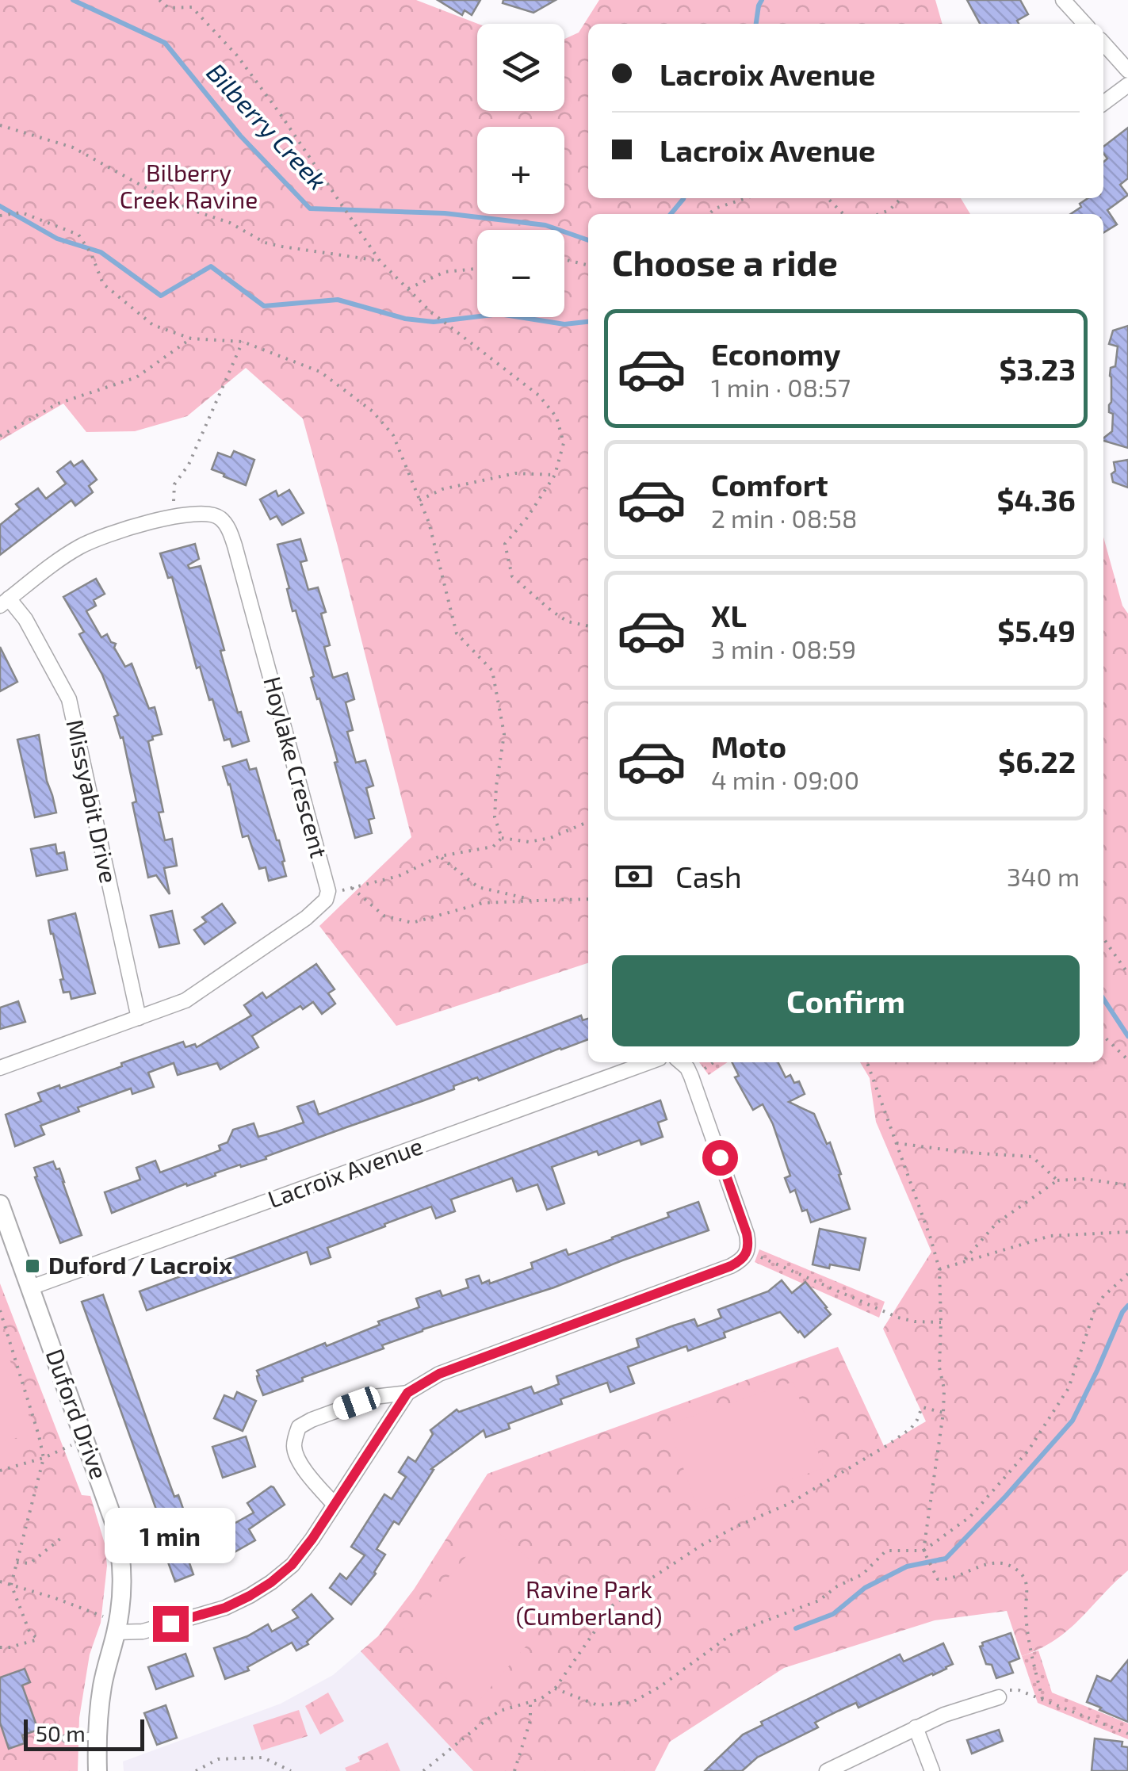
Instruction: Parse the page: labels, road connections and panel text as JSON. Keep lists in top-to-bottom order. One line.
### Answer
{"streets":{"street":["Hoylake Crescent","Missyabit Drive","Lacroix Avenue","Duford Drive"]},"crossings":[["Hoylake Crescent","Missyabit Drive"],["Lacroix Avenue","Duford Drive"]],"water":["Bilberry Creek"],"parks":["Bilberry Creek Ravine","Ravine Park (Cumberland)"],"places":{"transit":["Duford / Lacroix"]},"scale_bar":"50 m","page":{"map_buttons":["+","−"],"banner":["Lacroix Avenue","Lacroix Avenue"],"heading":"Choose a ride","list":[{"name":"Economy","note":"1 min · 08:57","value":"$3.23"},{"name":"Comfort","note":"2 min · 08:58","value":"$4.36"},{"name":"XL","note":"3 min · 08:59","value":"$5.49"},{"name":"Moto","note":"4 min · 09:00","value":"$6.22"}],"pay":["Cash","340 m"],"buttons":"Confirm","bubble":"1 min","scale":"50 m"}}
